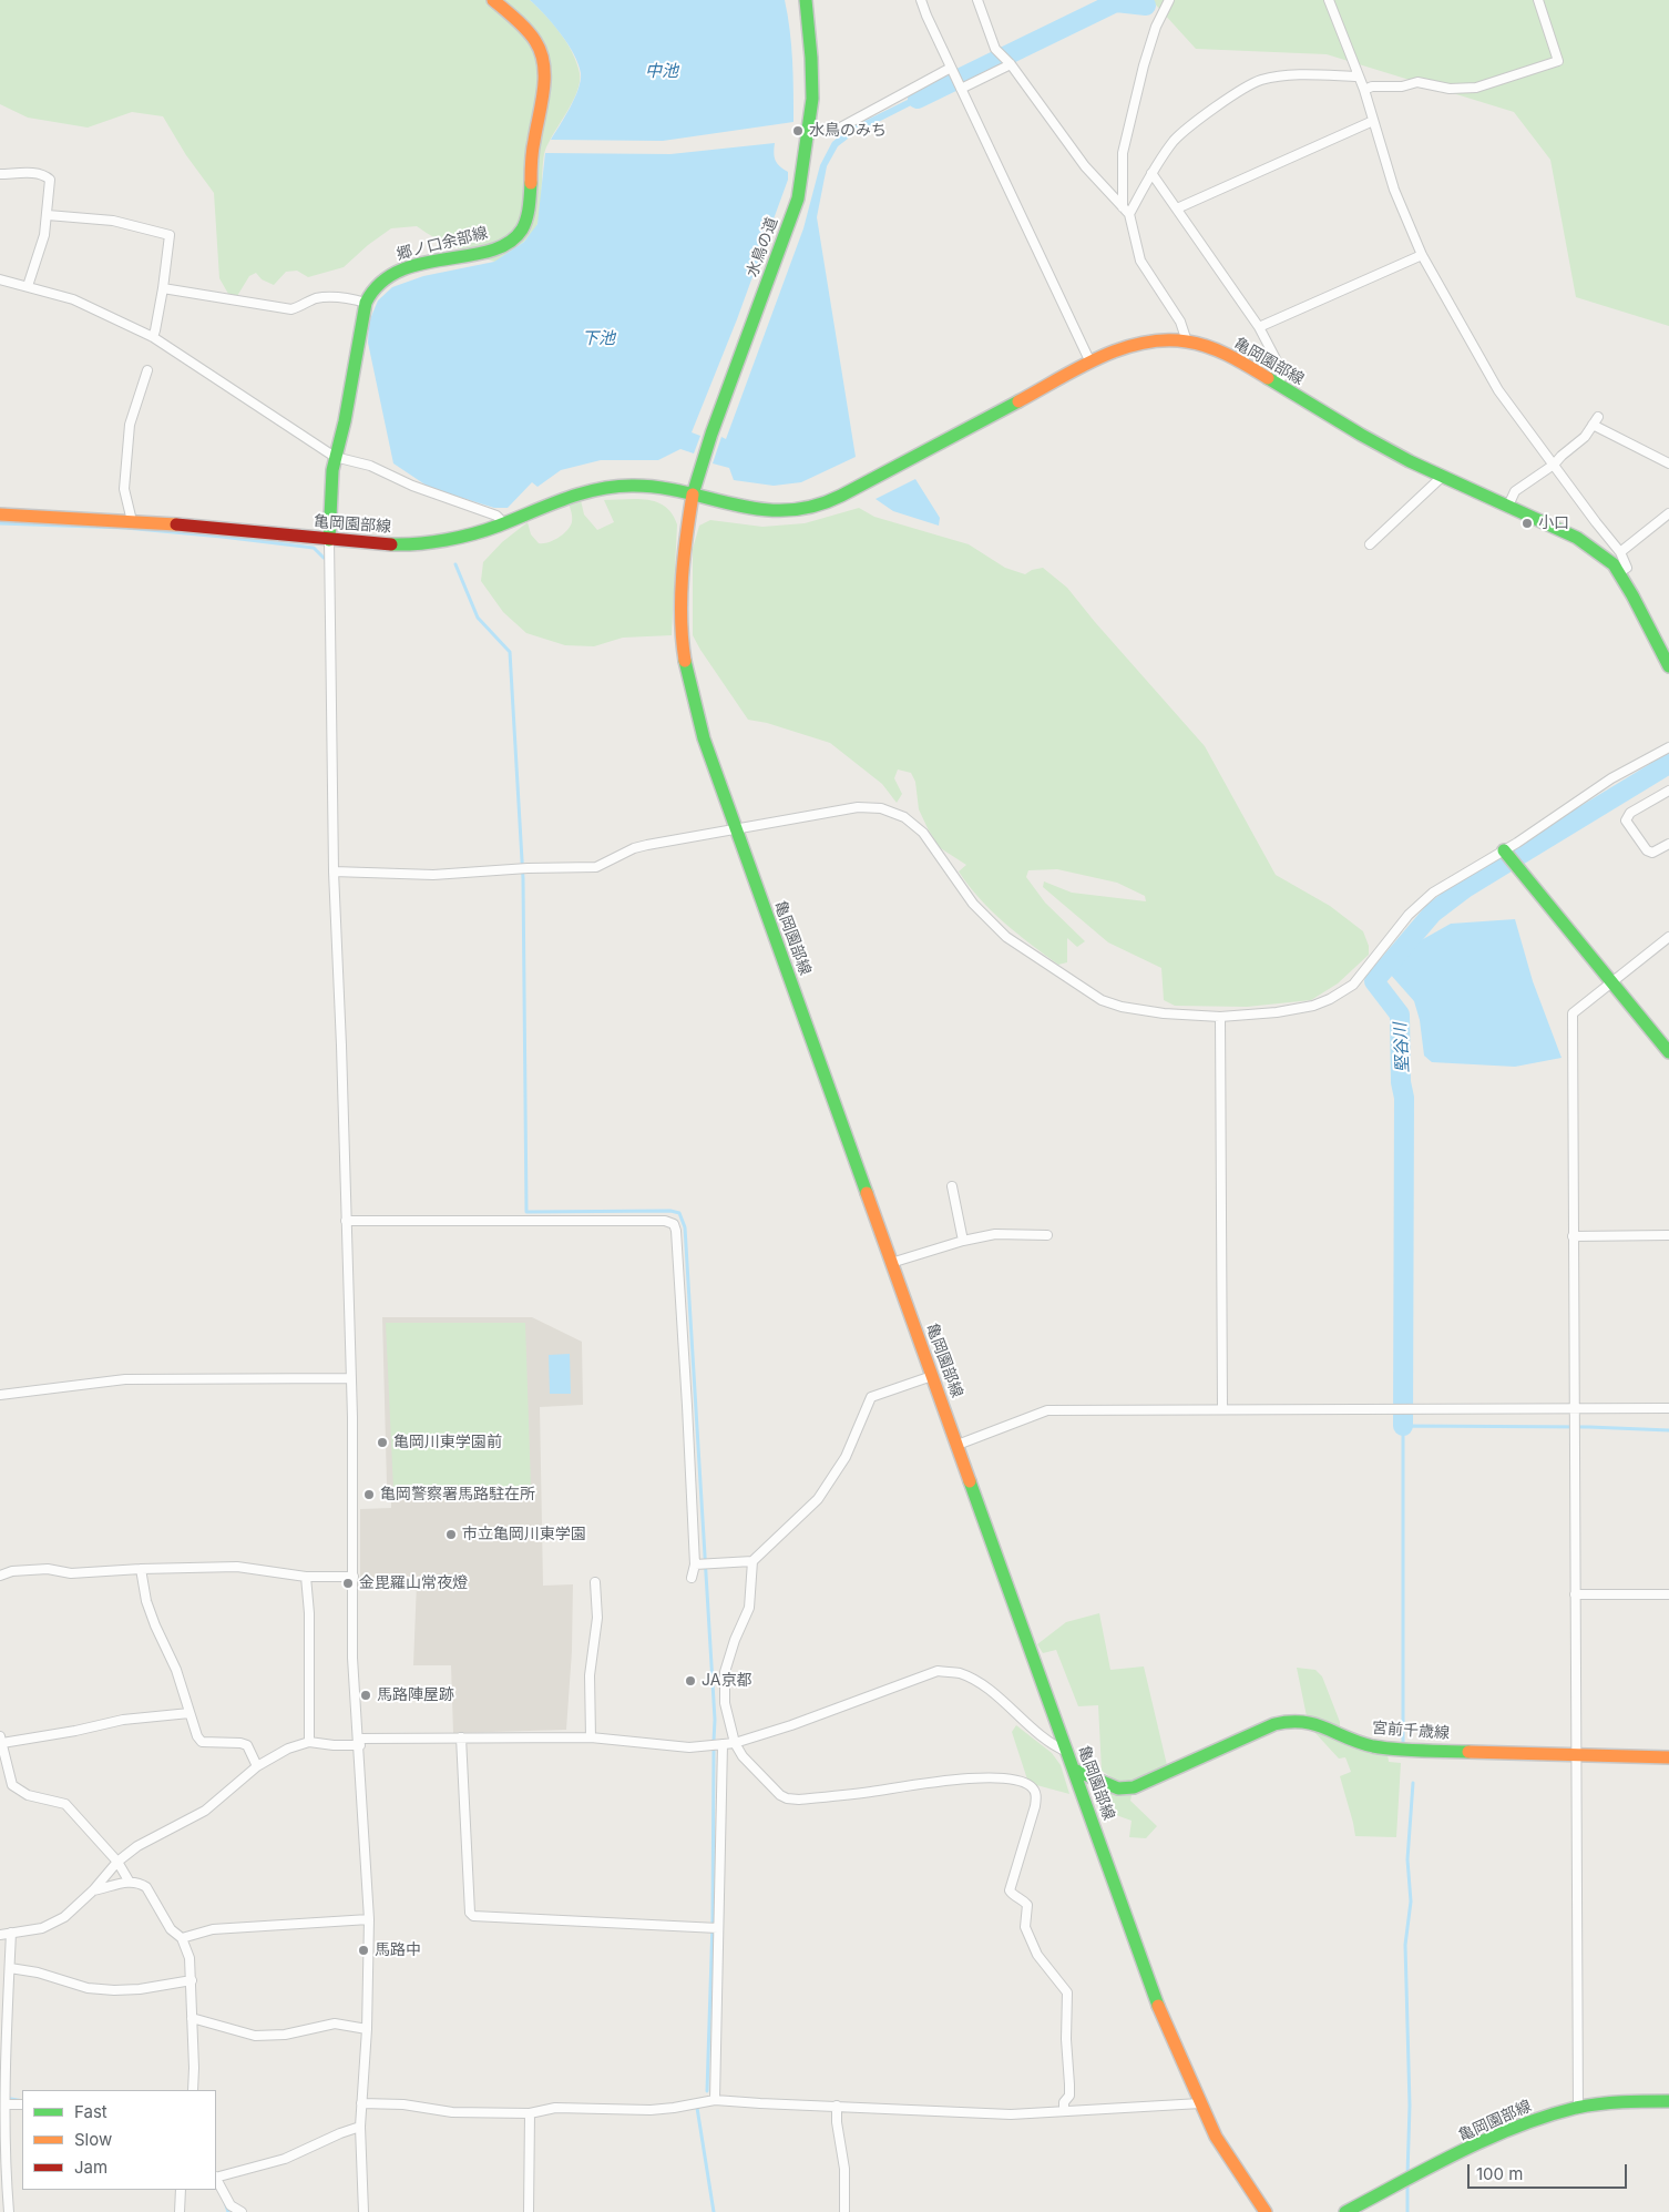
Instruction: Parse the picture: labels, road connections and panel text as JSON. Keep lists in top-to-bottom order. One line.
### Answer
{"streets":{"main road":["郷ノ口余部線","水鳥の道","亀岡園部線","宮前千歳線"]},"crossings":[["郷ノ口余部線","亀岡園部線"],["水鳥の道","亀岡園部線"],["亀岡園部線","宮前千歳線"]],"water":["中池","下池","堅谷川"],"places":["水鳥のみち","小口","亀岡川東学園前","亀岡警察署馬路駐在所","市立亀岡川東学園","金毘羅山常夜燈","JA京都","馬路陣屋跡","馬路中"],"legend":["Fast","Slow","Jam"],"scale_bar":"100 m"}
